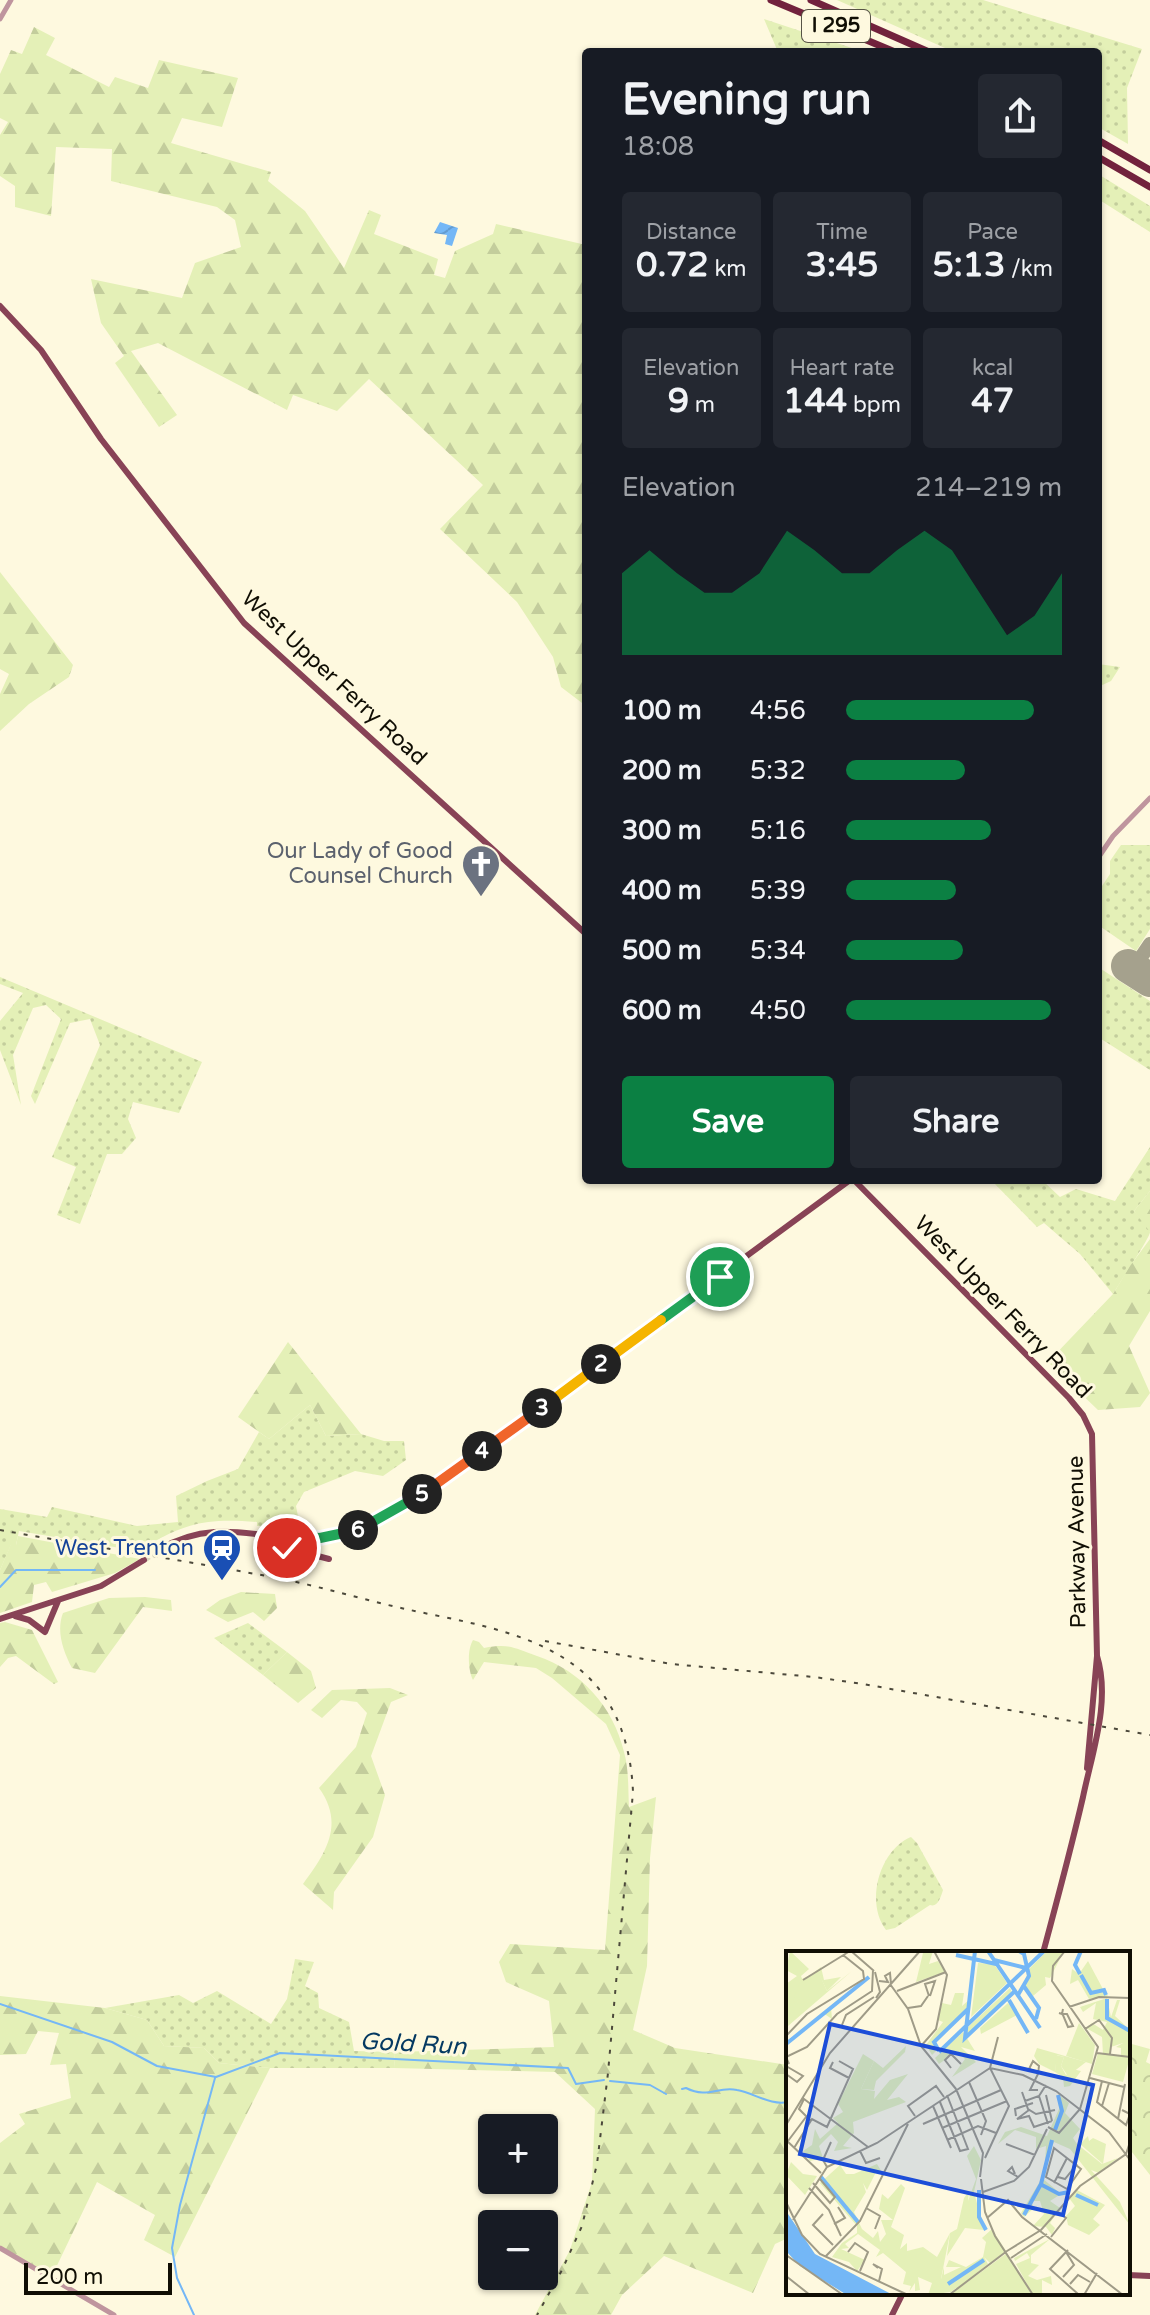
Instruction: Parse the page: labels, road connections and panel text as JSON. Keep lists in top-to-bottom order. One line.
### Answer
{"streets":{"highway":["I 295"],"main road":["West Upper Ferry Road","Parkway Avenue"]},"crossings":[["West Upper Ferry Road","Parkway Avenue"]],"water":["Gold Run"],"places":{"church":["Our Lady of Good Counsel Church"],"station":["West Trenton"]},"scale_bar":"200 m","page":{"heading":["Evening run","18:08"],"stats":[["Distance","0.72 km"],["Time","3:45"],["Pace","5:13 /km"],["Elevation","9 m"],["Heart rate","144 bpm"],["kcal","47"]],"chart":["Elevation","214–219 m"],"list":[{"name":"100 m","note":"4:56"},{"name":"200 m","note":"5:32"},{"name":"300 m","note":"5:16"},{"name":"400 m","note":"5:39"},{"name":"500 m","note":"5:34"},{"name":"600 m","note":"4:50"}],"buttons":["Save","Share"],"pins":["2","3","4","5","6"],"map_buttons":["+","−"],"scale":"200 m"}}
